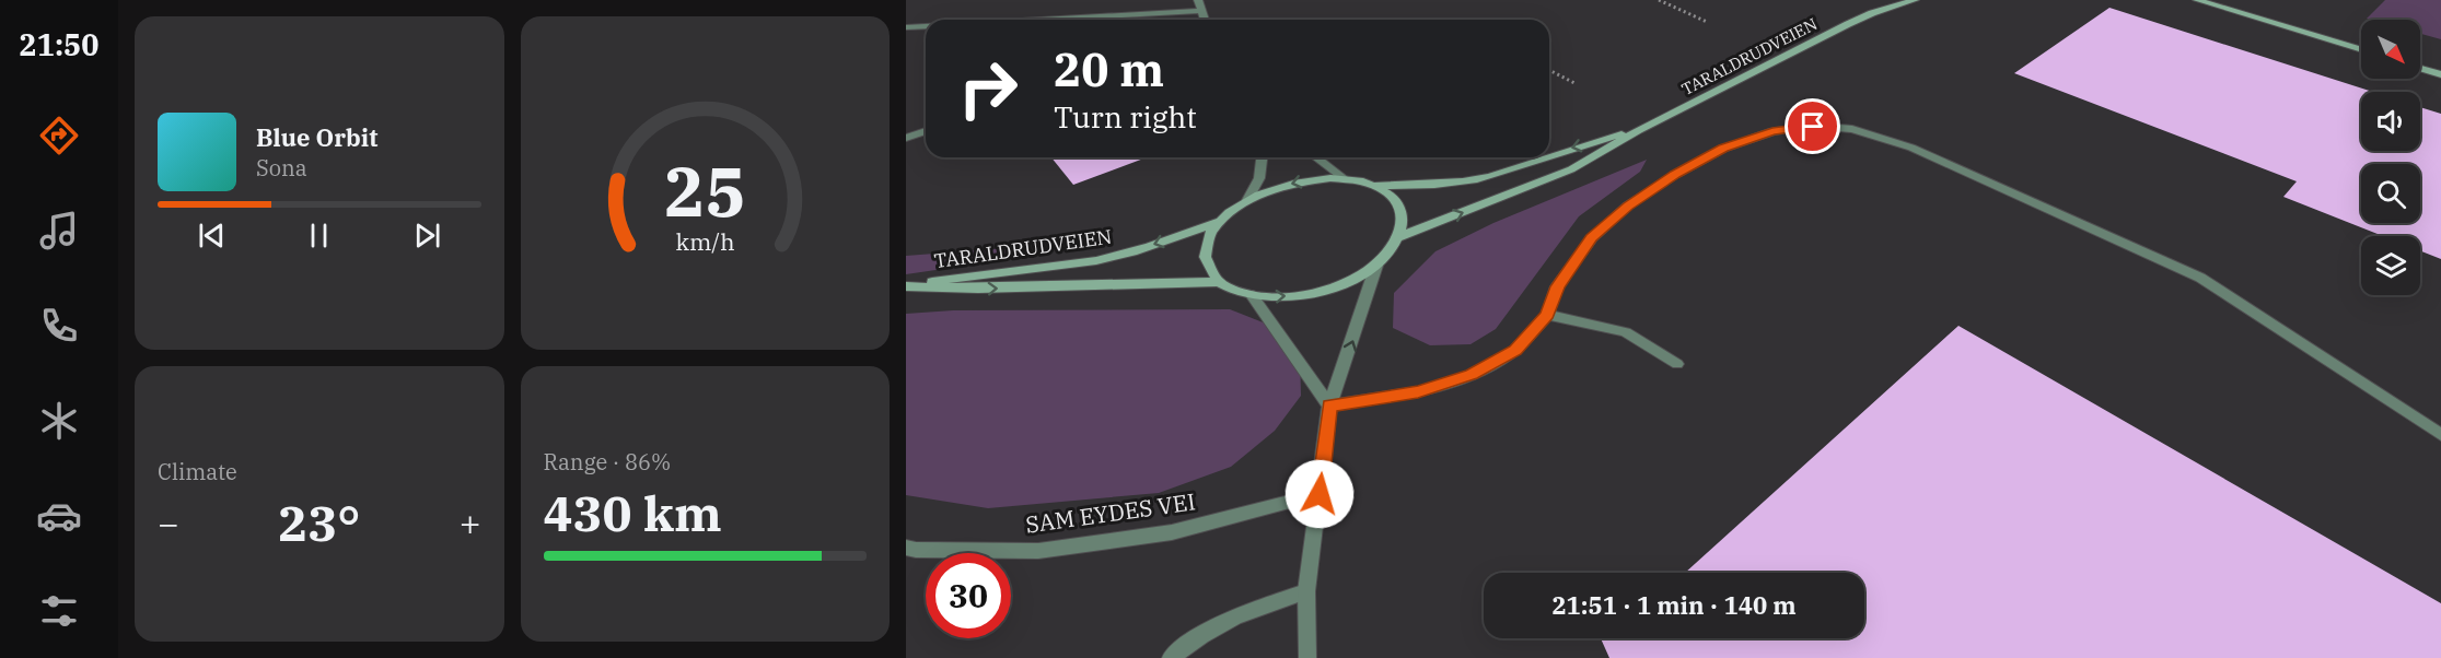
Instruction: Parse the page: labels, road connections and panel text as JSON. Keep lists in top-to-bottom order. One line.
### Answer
{"streets":{"main road":["TARALDRUDVEIEN"],"street":["SAM EYDES VEI"]},"north":"bottom right","page":{"tabs":"21:50","turn":["20 m","Turn right"],"song":["Blue Orbit","Sona"],"tile":["Climate",["Range · 86%","430 km"]],"heat":["−","23°","+"],"limit":"30","trip":"21:51 · 1 min · 140 m","gauge":["25","km/h"]}}
